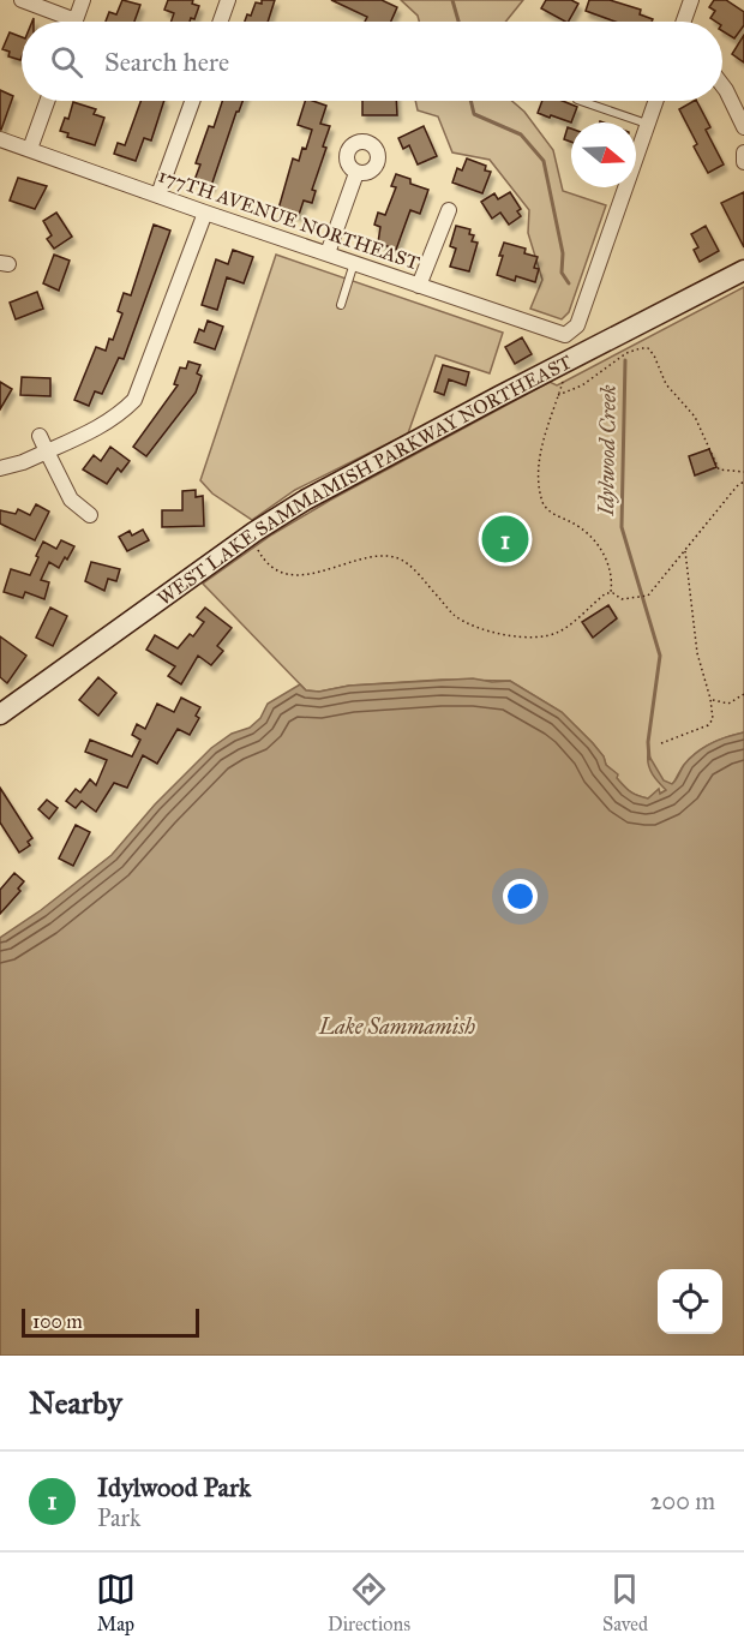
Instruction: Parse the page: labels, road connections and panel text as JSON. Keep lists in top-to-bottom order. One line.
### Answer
{"streets":{"main road":["WEST LAKE SAMMAMISH PARKWAY NORTHEAST"],"street":["177TH AVENUE NORTHEAST"]},"water":["Idylwood Creek","Lake Sammamish"],"scale_bar":"100 m","north":"right","page":{"search":"Search here","pins":"1","scale":"100 m","heading":"Nearby","list":[{"mark":"1","name":"Idylwood Park","note":"Park","value":"200 m"}],"nav":["Map","Directions","Saved"]}}
